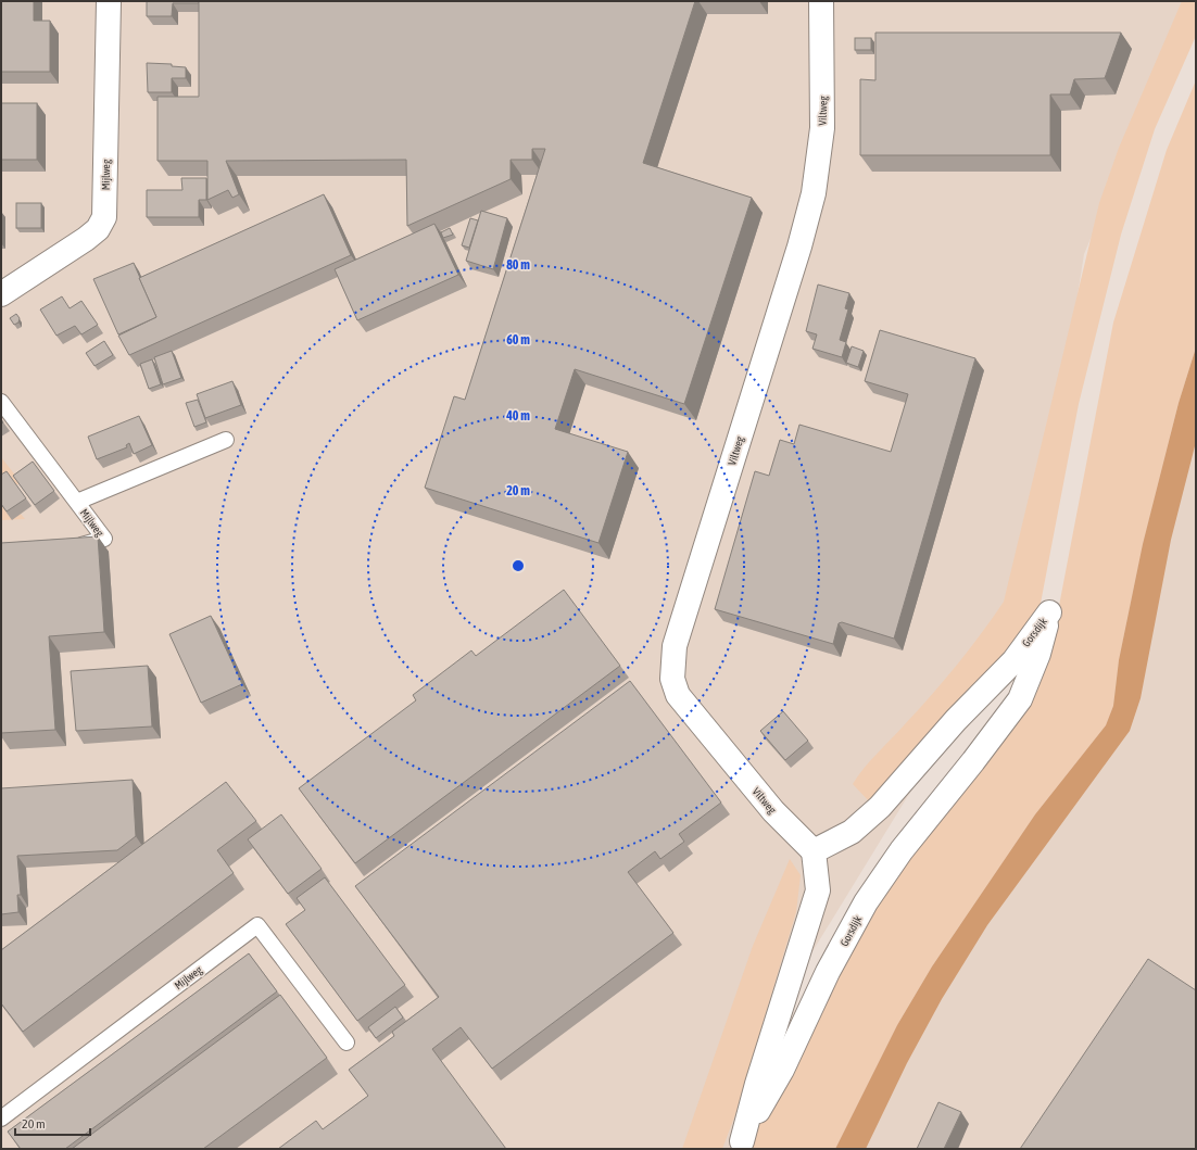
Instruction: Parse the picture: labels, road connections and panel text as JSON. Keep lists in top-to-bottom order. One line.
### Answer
{"streets":{"street":["Viltweg","Mijlweg","Gorsdijk"]},"crossings":[["Viltweg","Gorsdijk"]],"scale_bar":"20 m","rings":["80 m","60 m","40 m","20 m"]}
